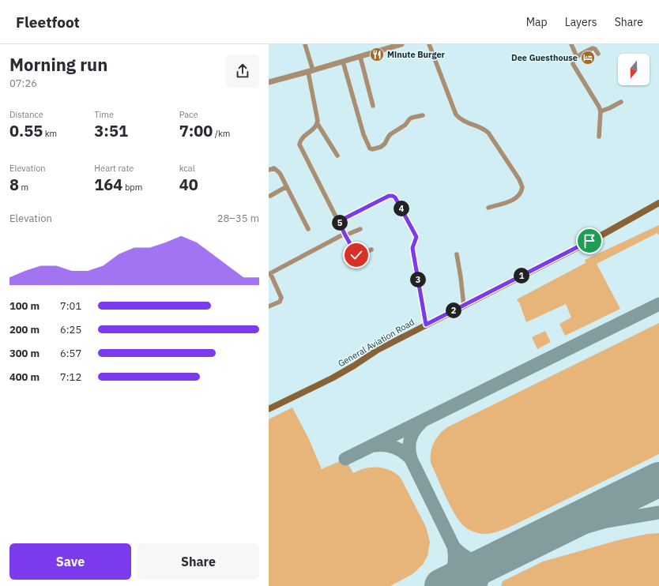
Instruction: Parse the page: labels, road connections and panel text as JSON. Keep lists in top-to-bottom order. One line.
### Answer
{"streets":{"main road":["General Aviation Road"]},"places":{"restaurant":["Minute Burger"],"hotel":["Dee Guesthouse"]},"north":"bottom","page":{"header":"Fleetfoot","nav":["Map","Layers","Share"],"heading":["Morning run","07:26"],"stats":[["Distance","0.55 km"],["Time","3:51"],["Pace","7:00 /km"],["Elevation","8 m"],["Heart rate","164 bpm"],["kcal","40"]],"pins":["4","5","1","3","2"],"chart":["Elevation","28–35 m"],"list":[{"name":"100 m","note":"7:01"},{"name":"200 m","note":"6:25"},{"name":"300 m","note":"6:57"},{"name":"400 m","note":"7:12"}],"buttons":["Save","Share"]}}
